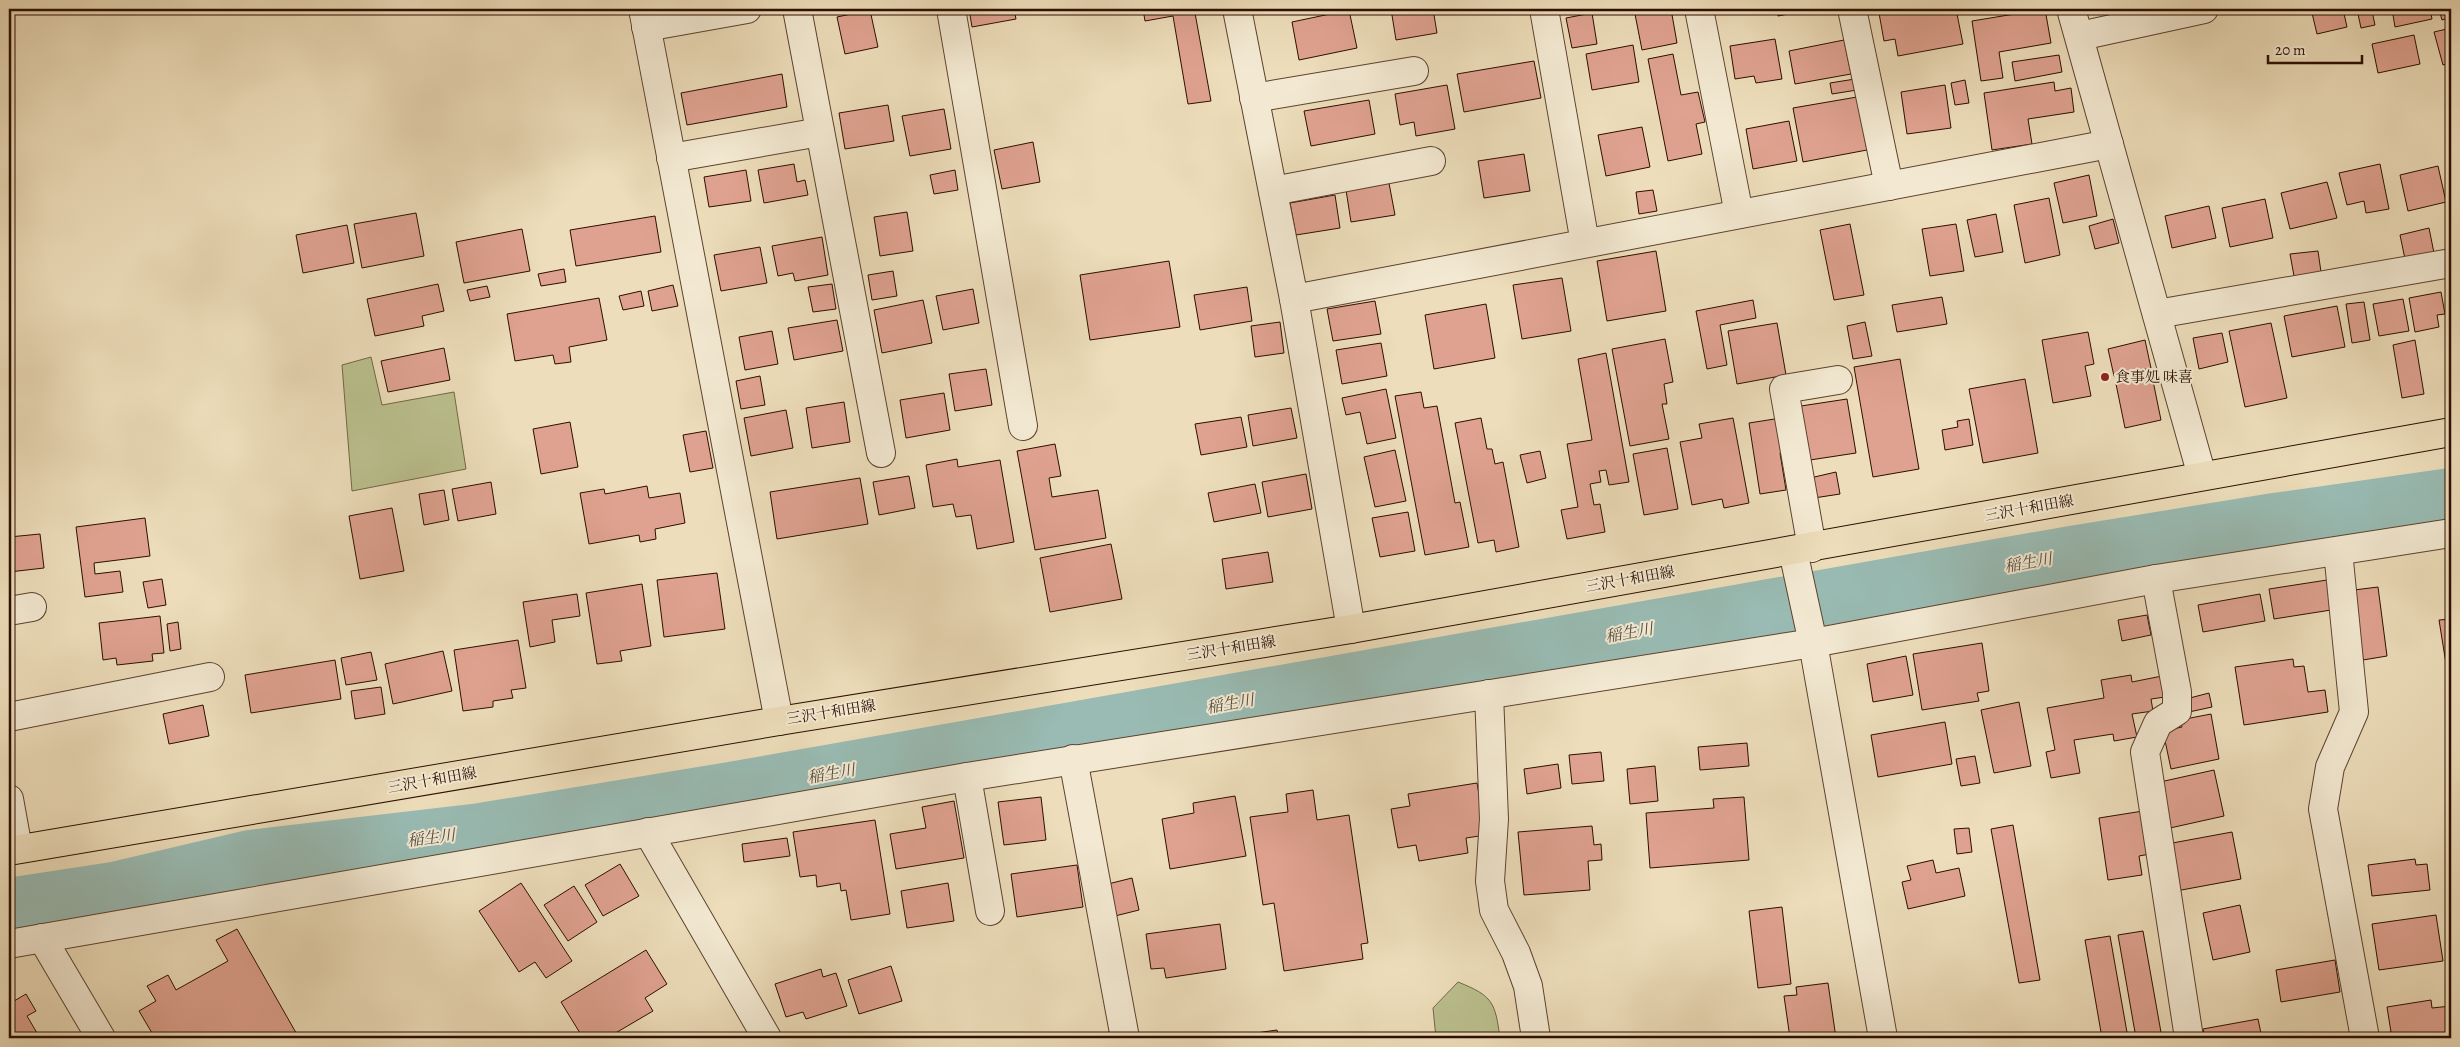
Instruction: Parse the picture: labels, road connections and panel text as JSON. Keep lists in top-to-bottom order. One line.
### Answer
{"streets":{"main road":["三沢十和田線"]},"water":["稲生川"],"places":["食事処 味喜"],"scale_bar":"20 m"}
